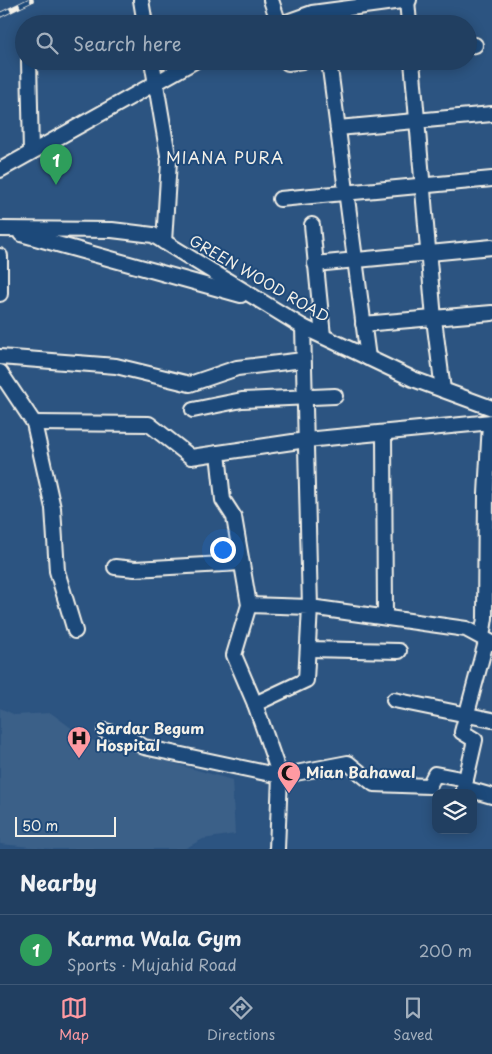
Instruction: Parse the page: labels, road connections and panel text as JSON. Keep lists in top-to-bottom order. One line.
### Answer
{"streets":{"street":["GREEN WOOD ROAD"]},"districts":["MIANA PURA"],"places":{"hospital":["Sardar Begum Hospital"],"mosque":["Mian Bahawal"]},"scale_bar":"50 m","page":{"search":"Search here","pins":"1","scale":"50 m","heading":"Nearby","list":[{"mark":"1","name":"Karma Wala Gym","note":"Sports · Mujahid Road","value":"200 m"}],"nav":["Map","Directions","Saved"]}}
